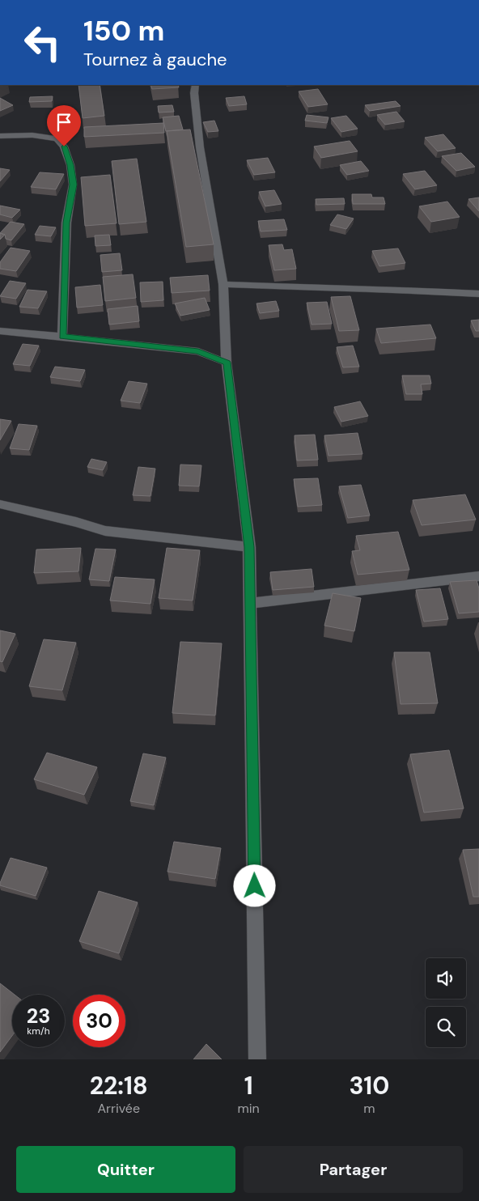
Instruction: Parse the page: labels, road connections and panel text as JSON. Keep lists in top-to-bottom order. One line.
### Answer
{"page":{"turn":["150 m","Tournez à gauche"],"speed":"23 km/h","limit":"30","eta":["22:18","Arrivée","1","min","310","m"],"buttons":["Quitter","Partager"]}}
